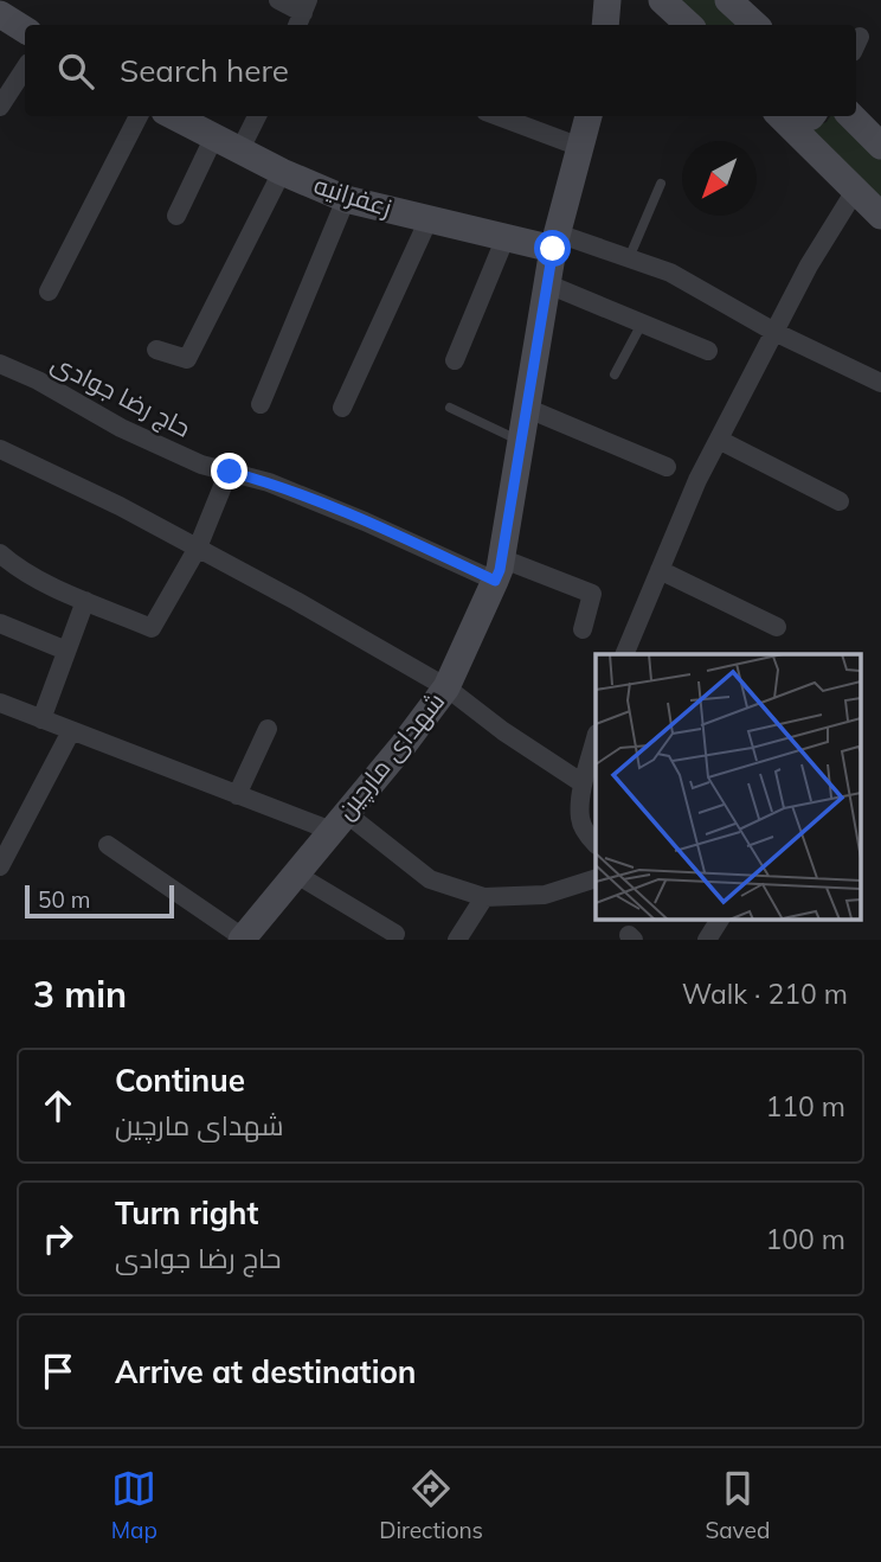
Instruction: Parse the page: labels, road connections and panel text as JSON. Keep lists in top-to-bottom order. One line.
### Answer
{"streets":{"street":["زعفرانیه","حاج رضا جوادی","شهدای مارچین"]},"crossings":[["زعفرانیه","شهدای مارچین"],["حاج رضا جوادی","شهدای مارچین"]],"scale_bar":"50 m","north":"bottom left","page":{"search":"Search here","scale":"50 m","heading":["3 min","Walk · 210 m"],"list":[["Continue","شهدای مارچین","110 m"],["Turn right","حاج رضا جوادی","100 m"],"Arrive at destination"],"nav":["Map","Directions","Saved"]}}
